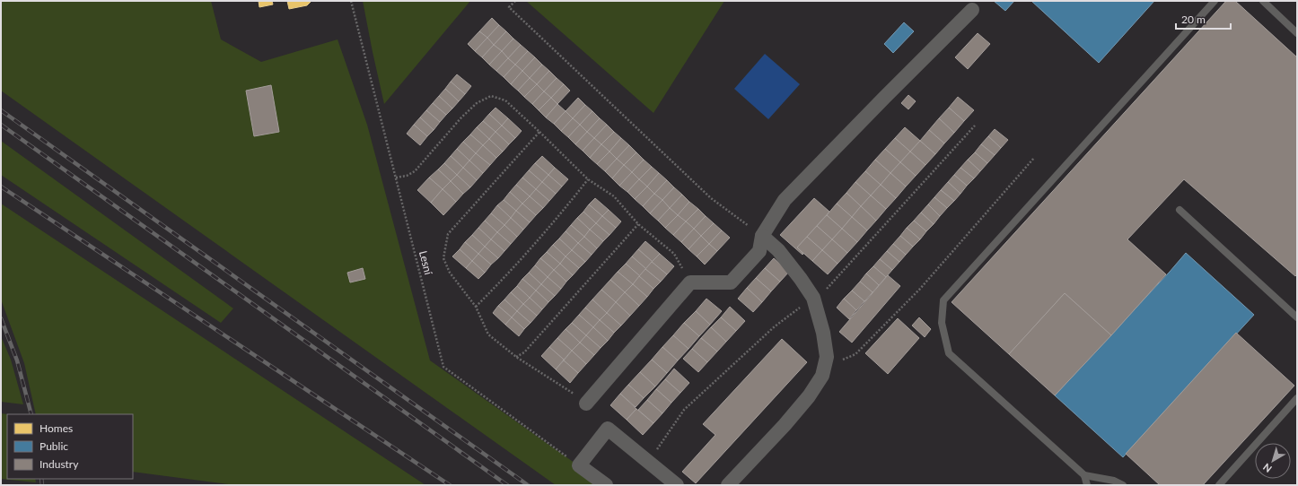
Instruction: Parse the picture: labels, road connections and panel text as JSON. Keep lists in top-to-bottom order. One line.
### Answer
{"streets":{"path":["Lesní"]},"legend":["Homes","Public","Industry"],"scale_bar":"20 m","north":"bottom left"}
